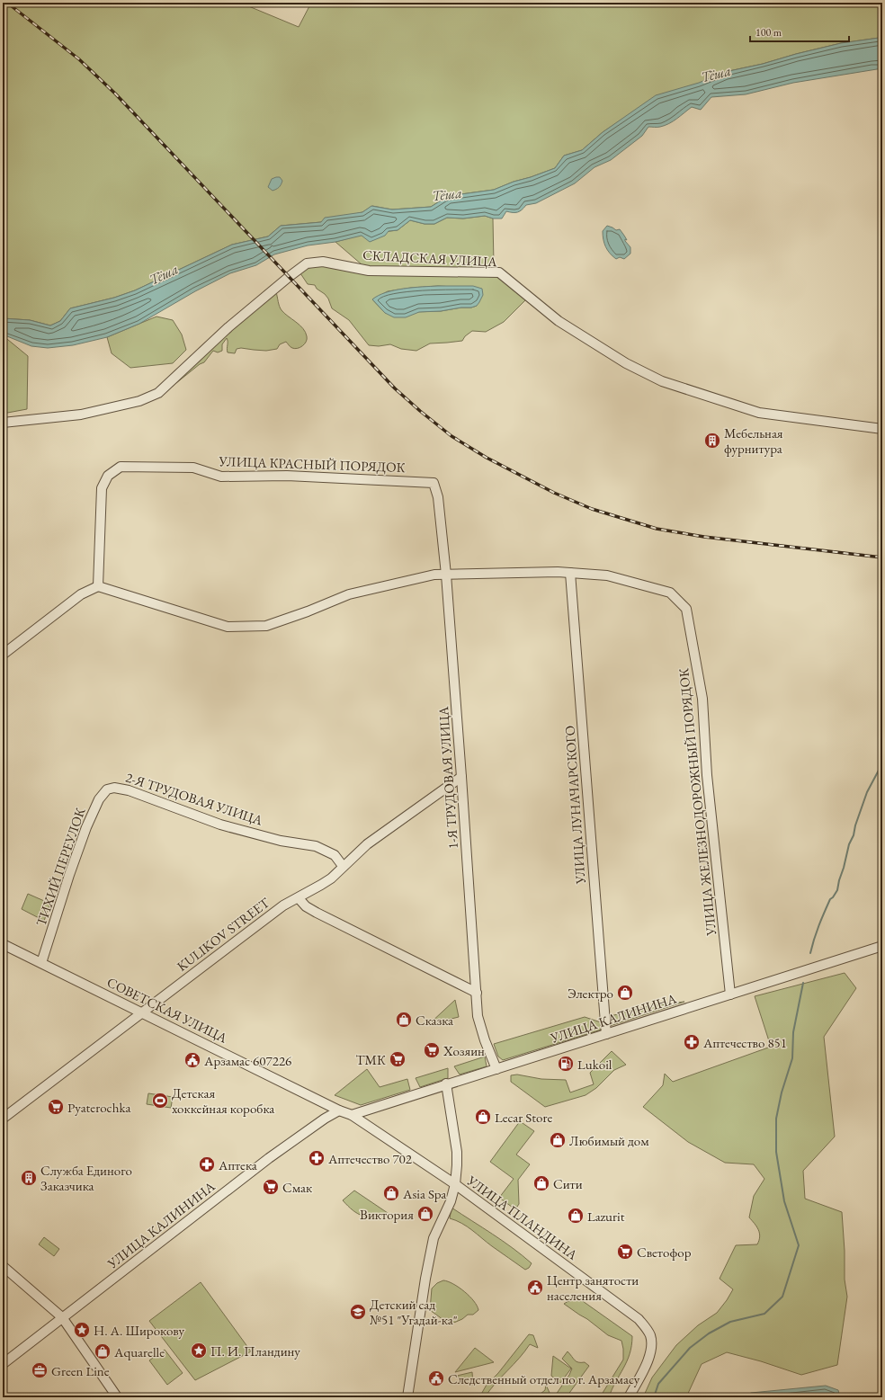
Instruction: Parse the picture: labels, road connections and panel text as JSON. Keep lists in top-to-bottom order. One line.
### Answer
{"streets":{"street":["СКЛАДСКАЯ УЛИЦА","УЛИЦА КРАСНЫЙ ПОРЯДОК","1-Я ТРУДОВАЯ УЛИЦА","2-Я ТРУДОВАЯ УЛИЦА","УЛИЦА ЖЕЛЕЗНОДОРОЖНЫЙ ПОРЯДОК","УЛИЦА ЛУНАЧАРСКОГО","ТИХИЙ ПЕРЕУЛОК","KULIKOV STREET","СОВЕТСКАЯ УЛИЦА","УЛИЦА КАЛИНИНА","УЛИЦА ПЛАНДИНА"]},"crossings":[["УЛИЦА КРАСНЫЙ ПОРЯДОК","1-Я ТРУДОВАЯ УЛИЦА"],["1-Я ТРУДОВАЯ УЛИЦА","KULIKOV STREET"],["1-Я ТРУДОВАЯ УЛИЦА","УЛИЦА КАЛИНИНА"],["2-Я ТРУДОВАЯ УЛИЦА","ТИХИЙ ПЕРЕУЛОК"],["2-Я ТРУДОВАЯ УЛИЦА","KULIKOV STREET"],["УЛИЦА ЖЕЛЕЗНОДОРОЖНЫЙ ПОРЯДОК","УЛИЦА ЛУНАЧАРСКОГО"],["УЛИЦА ЖЕЛЕЗНОДОРОЖНЫЙ ПОРЯДОК","УЛИЦА КАЛИНИНА"],["УЛИЦА ЛУНАЧАРСКОГО","УЛИЦА КАЛИНИНА"],["ТИХИЙ ПЕРЕУЛОК","СОВЕТСКАЯ УЛИЦА"],["KULIKOV STREET","СОВЕТСКАЯ УЛИЦА"],["СОВЕТСКАЯ УЛИЦА","УЛИЦА КАЛИНИНА"],["СОВЕТСКАЯ УЛИЦА","УЛИЦА ПЛАНДИНА"],["УЛИЦА КАЛИНИНА","УЛИЦА ПЛАНДИНА"]],"water":["Тёша"],"places":{"building":["Мебельная фурнитура","Служба Единого Заказчика"],"shop":["Электро","Сказка","Lecar Store","Любимый дом","Сити","Asia Spa","Виктория","Lazurit","Aquarelle"],"pharmacy":["Аптечество 851","Аптечество 702","Аптека"],"supermarket":["Хозяин","ТМК","Pyaterochka","Смак","Светофор"],"public building":["Арзамас 607226","Центр занятости населения","Следственный отдел по г. Арзамасу"],"fuel station":["Lukoil"],"sports":["Детская хоккейная коробка"],"school or university":["Детский сад №51 \"Угадай-ка\""],"place":["Н. А. Широкову","П. И. Пландину"],"office":["Green Line"]},"scale_bar":"100 m"}
